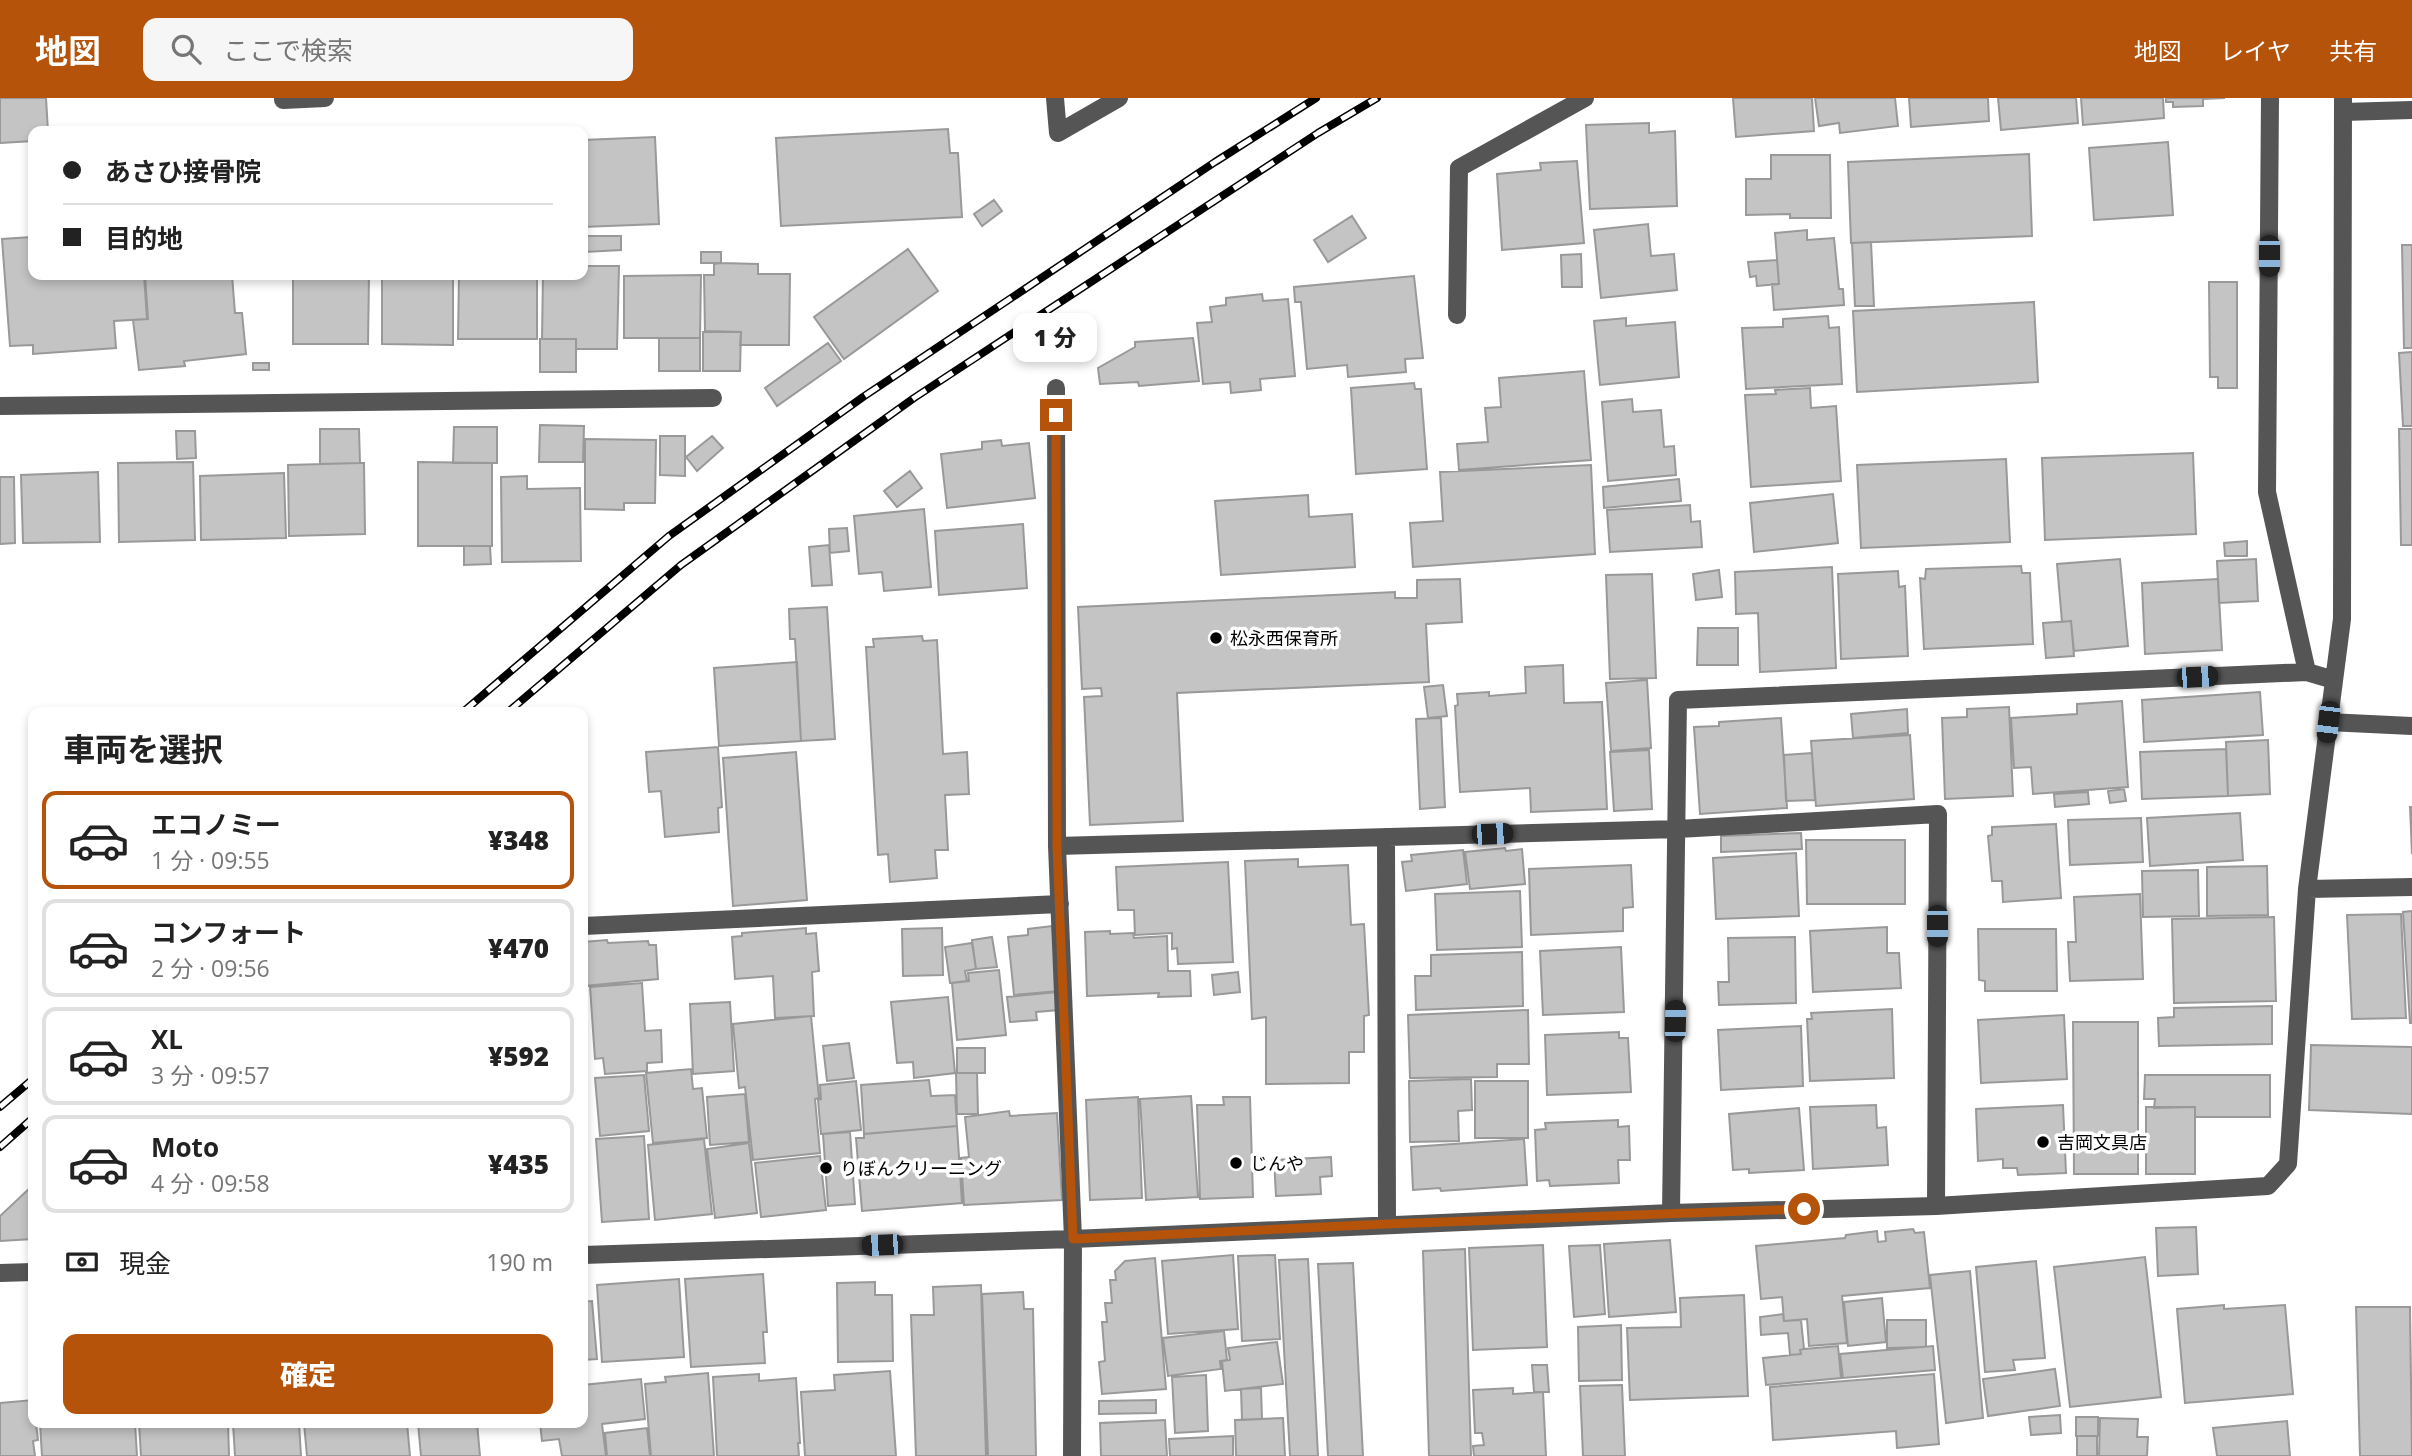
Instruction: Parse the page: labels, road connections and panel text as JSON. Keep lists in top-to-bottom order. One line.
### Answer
{"places":["松永西保育所","吉岡文具店","じんや","りぼんクリーニング"],"page":{"header":"地図","search":"ここで検索","nav":["地図","レイヤ","共有"],"banner":["あさひ接骨院","目的地"],"bubble":"1 分","heading":"車両を選択","list":[{"name":"エコノミー","note":"1 分 · 09:55","value":"¥348"},{"name":"コンフォート","note":"2 分 · 09:56","value":"¥470"},{"name":"XL","note":"3 分 · 09:57","value":"¥592"},{"name":"Moto","note":"4 分 · 09:58","value":"¥435"}],"pay":["現金","190 m"],"buttons":"確定"}}
